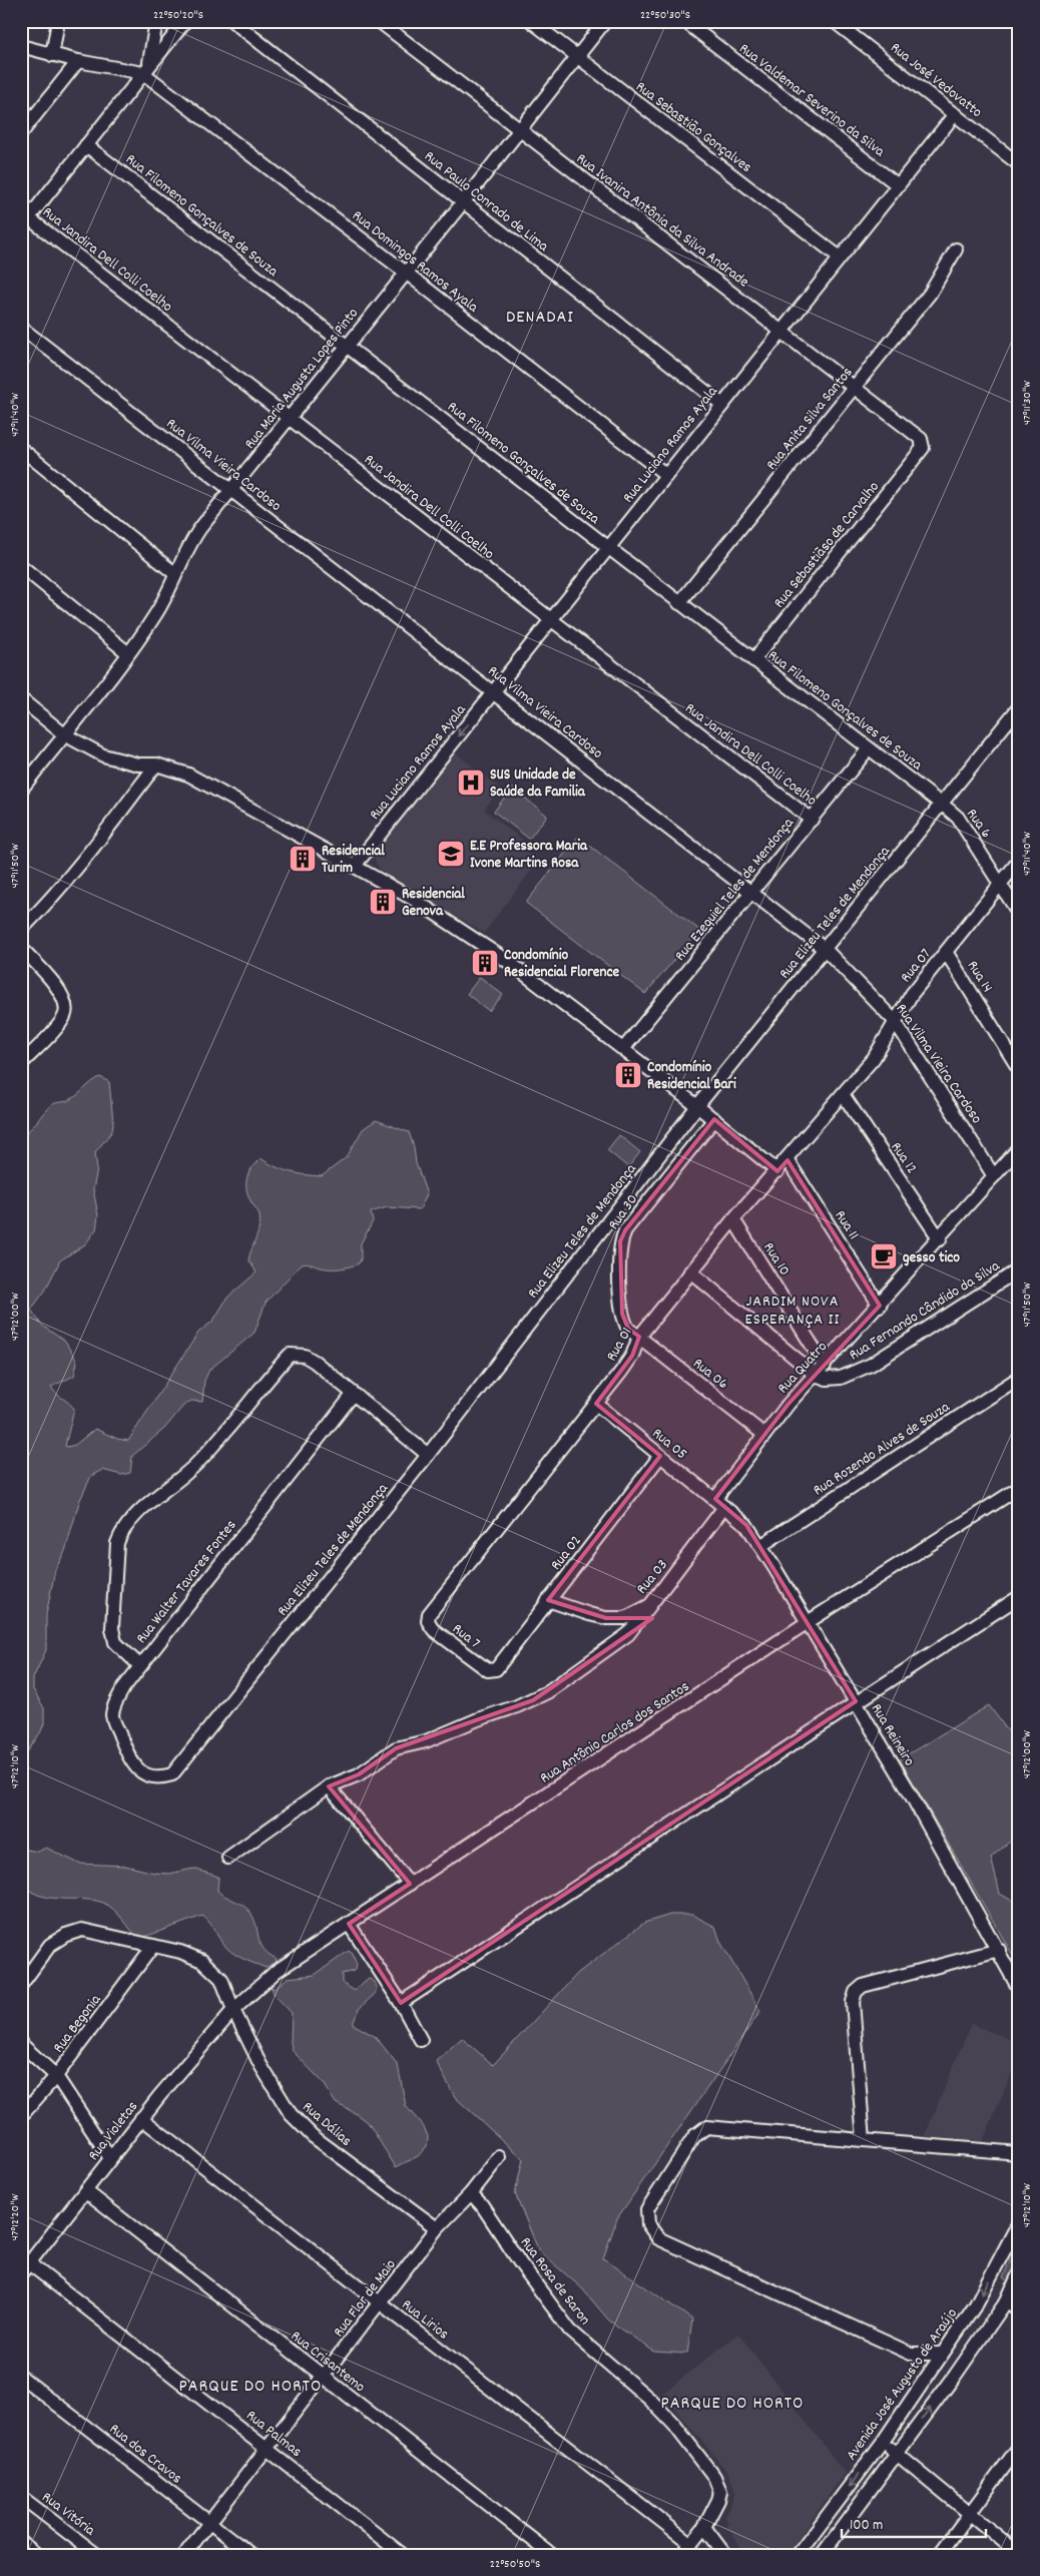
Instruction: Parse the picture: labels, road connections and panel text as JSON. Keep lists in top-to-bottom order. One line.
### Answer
{"streets":{"street":["Rua José Vedovatto","Rua Valdemar Severino da Silva","Rua Sebastião Gonçalves","Rua Paulo Conrado de Lima","Rua Filomeno Gonçalves de Souza","Rua Ivanira Antônia da Silva Andrade","Rua Jandira Dell Colli Coelho","Rua Domingos Ramos Ayala","Rua Maria Augusta Lopes Pinto","Rua Anita Silva Santos","Rua Luciano Ramos Ayala","Rua Vilma Vieira Cardoso","Rua Sebastiãso de Carvalho","Rua 6","Rua Ezequiel Teles de Mendonça","Rua Elizeu Teles de Mendonça","Rua 07","Rua 14","Rua 12","Rua 30","Rua 11","Rua 10","Rua Fernando Cândido da Silva","Rua 01","Rua Quatro","Rua 06","Rua 05","Rua Rozendo Alves de Souza","Rua 02","Rua 03","Rua Walter Tavares Fontes","Rua 7","Rua Antônio Carlos dos Santos","Rua Reineiro","Rua Begonia","Rua Dálias","Rua Violetas","Rua Rosa de Saron","Rua Flor de Maio","Rua Lirios","Rua Crisantemo","Avenida José Augusto de Araújo","Rua Palmas","Rua dos Cravos","Rua Vitória"]},"crossings":[["Rua José Vedovatto","Rua Luciano Ramos Ayala"],["Rua Valdemar Severino da Silva","Rua Luciano Ramos Ayala"],["Rua Sebastião Gonçalves","Rua Maria Augusta Lopes Pinto"],["Rua Sebastião Gonçalves","Rua Luciano Ramos Ayala"],["Rua Paulo Conrado de Lima","Rua Maria Augusta Lopes Pinto"],["Rua Paulo Conrado de Lima","Rua Luciano Ramos Ayala"],["Rua Filomeno Gonçalves de Souza","Rua Maria Augusta Lopes Pinto"],["Rua Filomeno Gonçalves de Souza","Rua Anita Silva Santos"],["Rua Filomeno Gonçalves de Souza","Rua Luciano Ramos Ayala"],["Rua Filomeno Gonçalves de Souza","Rua Sebastiãso de Carvalho"],["Rua Filomeno Gonçalves de Souza","Rua 6"],["Rua Filomeno Gonçalves de Souza","Rua Ezequiel Teles de Mendonça"],["Rua Filomeno Gonçalves de Souza","Rua Elizeu Teles de Mendonça"],["Rua Ivanira Antônia da Silva Andrade","Rua Maria Augusta Lopes Pinto"],["Rua Ivanira Antônia da Silva Andrade","Rua Anita Silva Santos"],["Rua Ivanira Antônia da Silva Andrade","Rua Luciano Ramos Ayala"],["Rua Ivanira Antônia da Silva Andrade","Rua Sebastiãso de Carvalho"],["Rua Jandira Dell Colli Coelho","Rua Maria Augusta Lopes Pinto"],["Rua Jandira Dell Colli Coelho","Rua Luciano Ramos Ayala"],["Rua Jandira Dell Colli Coelho","Rua Ezequiel Teles de Mendonça"],["Rua Domingos Ramos Ayala","Rua Maria Augusta Lopes Pinto"],["Rua Domingos Ramos Ayala","Rua Luciano Ramos Ayala"],["Rua Maria Augusta Lopes Pinto","Rua Vilma Vieira Cardoso"],["Rua Luciano Ramos Ayala","Rua Vilma Vieira Cardoso"],["Rua Vilma Vieira Cardoso","Rua Ezequiel Teles de Mendonça"],["Rua Vilma Vieira Cardoso","Rua Elizeu Teles de Mendonça"],["Rua Vilma Vieira Cardoso","Rua 07"],["Rua Vilma Vieira Cardoso","Rua Quatro"],["Rua 6","Rua Elizeu Teles de Mendonça"],["Rua 6","Rua 07"],["Rua Elizeu Teles de Mendonça","Rua Walter Tavares Fontes"],["Rua 07","Rua 14"],["Rua 07","Rua 12"],["Rua 07","Rua 01"],["Rua 12","Rua 01"],["Rua 12","Rua Quatro"],["Rua 30","Rua 01"],["Rua 30","Rua 06"],["Rua 11","Rua 01"],["Rua 11","Rua Quatro"],["Rua 10","Rua Fernando Cândido da Silva"],["Rua 10","Rua 01"],["Rua 10","Rua Quatro"],["Rua Fernando Cândido da Silva","Rua Quatro"],["Rua 01","Rua 06"],["Rua 01","Rua 05"],["Rua 01","Rua 7"],["Rua Quatro","Rua 06"],["Rua Quatro","Rua 05"],["Rua Quatro","Rua 03"],["Rua Quatro","Rua Reineiro"],["Rua 05","Rua 02"],["Rua 05","Rua 03"],["Rua 05","Rua Reineiro"],["Rua Rozendo Alves de Souza","Rua Reineiro"],["Rua 02","Rua 03"],["Rua 02","Rua 7"],["Rua 03","Rua Reineiro"],["Rua Antônio Carlos dos Santos","Rua Reineiro"],["Rua Antônio Carlos dos Santos","Rua Dálias"],["Rua Antônio Carlos dos Santos","Rua Violetas"],["Rua Begonia","Rua Dálias"],["Rua Dálias","Rua Violetas"],["Rua Dálias","Rua Flor de Maio"],["Rua Violetas","Rua Lirios"],["Rua Violetas","Rua Crisantemo"],["Rua Violetas","Rua Palmas"],["Rua Rosa de Saron","Rua Flor de Maio"],["Rua Flor de Maio","Rua Lirios"],["Rua Flor de Maio","Rua Crisantemo"],["Rua Flor de Maio","Rua Palmas"],["Rua Flor de Maio","Rua dos Cravos"]],"districts":["DENADAI","JARDIM NOVA ESPERANÇA II","PARQUE DO HORTO","PARQUE DO HORTO"],"places":{"hospital":["SUS Unidade de Saúde da Familia"],"school or university":["E.E Professora Maria Ivone Martins Rosa"],"building":["Residencial Turim","Residencial Genova","Condomínio Residencial Florence","Condomínio Residencial Bari"],"cafe":["gesso tico"]},"scale_bar":"100 m","coordinates":["22°50'20\"S","22°50'30\"S","47°11'30\"W","47°11'40\"W","47°11'50\"W","47°12'00\"W","47°12'10\"W","47°12'20\"W","22°50'50\"S"]}
